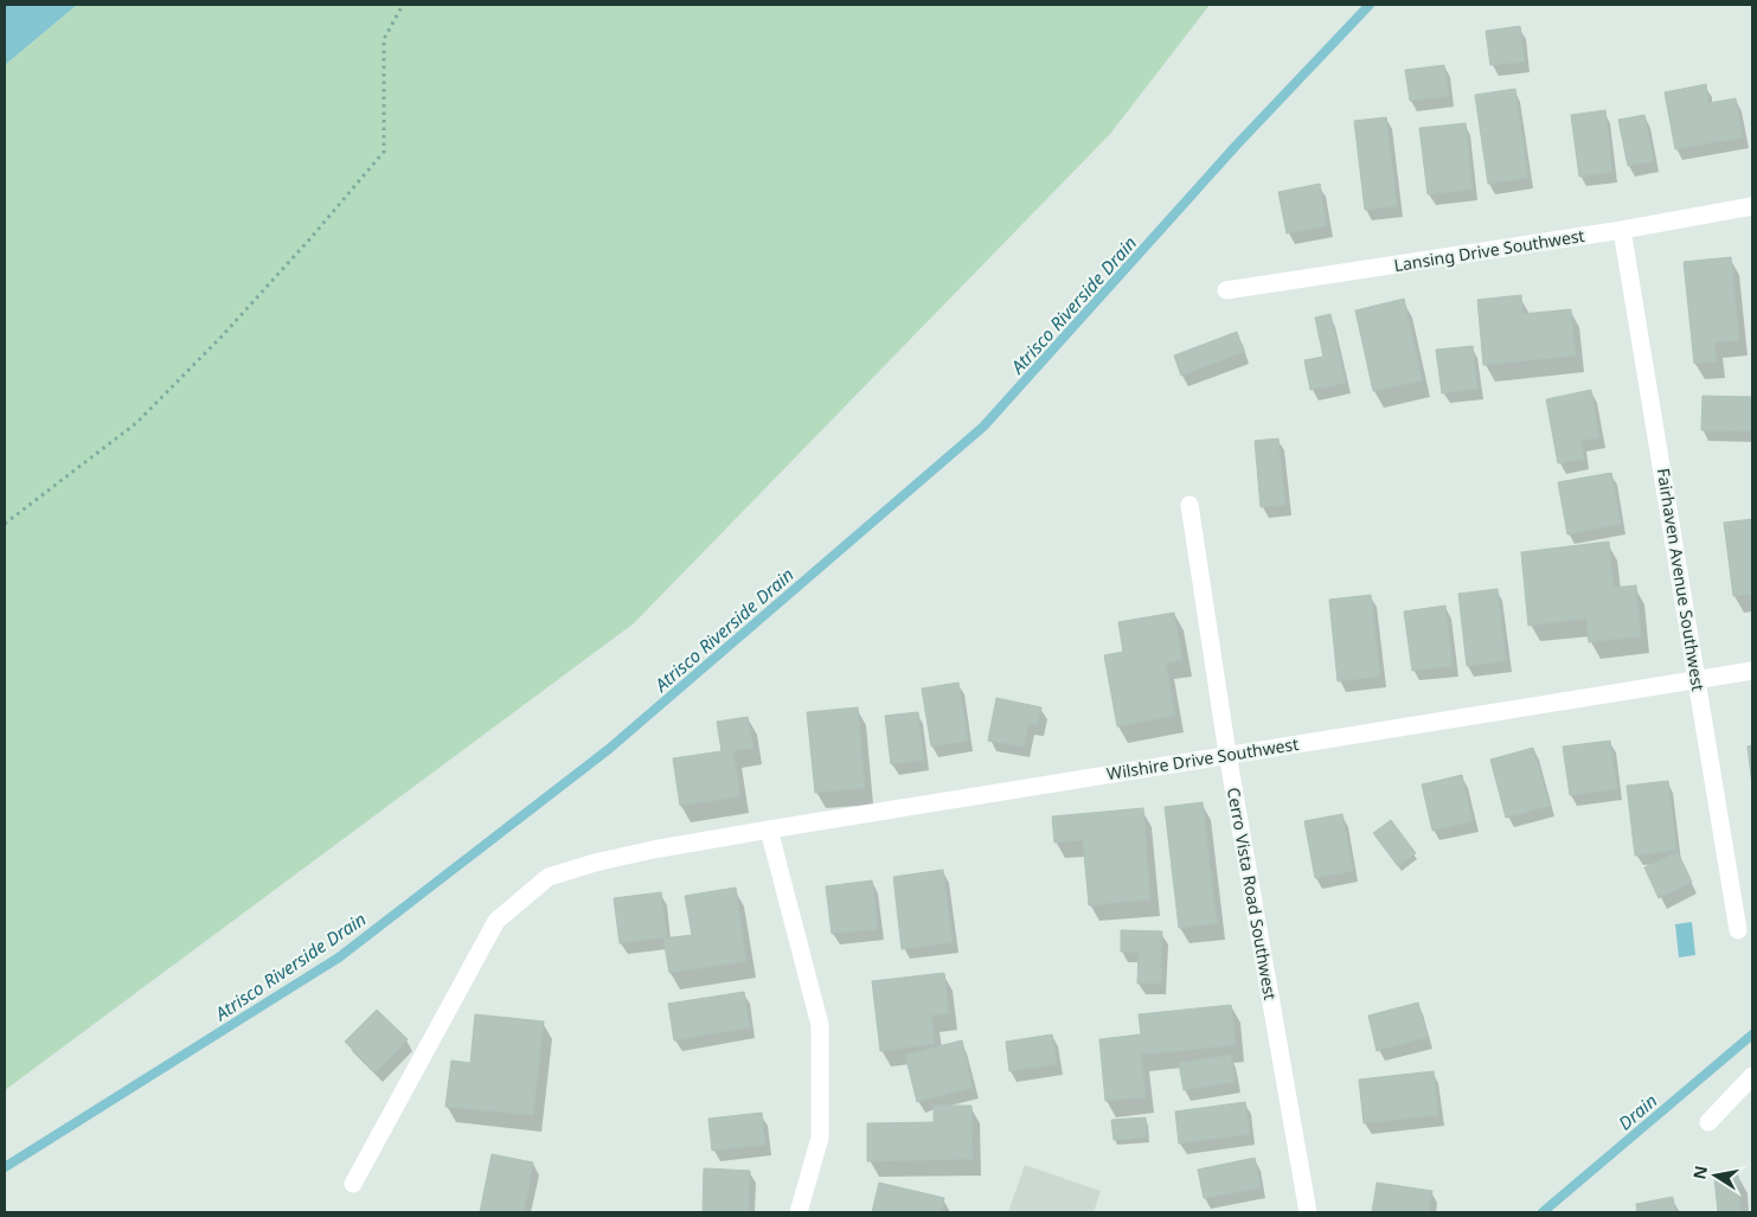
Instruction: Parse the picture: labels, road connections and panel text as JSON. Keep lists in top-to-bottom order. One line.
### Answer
{"streets":{"street":["Lansing Drive Southwest","Fairhaven Avenue Southwest","Wilshire Drive Southwest","Cerro Vista Road Southwest"]},"crossings":[["Lansing Drive Southwest","Fairhaven Avenue Southwest"],["Fairhaven Avenue Southwest","Wilshire Drive Southwest"],["Wilshire Drive Southwest","Cerro Vista Road Southwest"]],"water":["Atrisco Riverside Drain","Drain"],"north":"left"}
